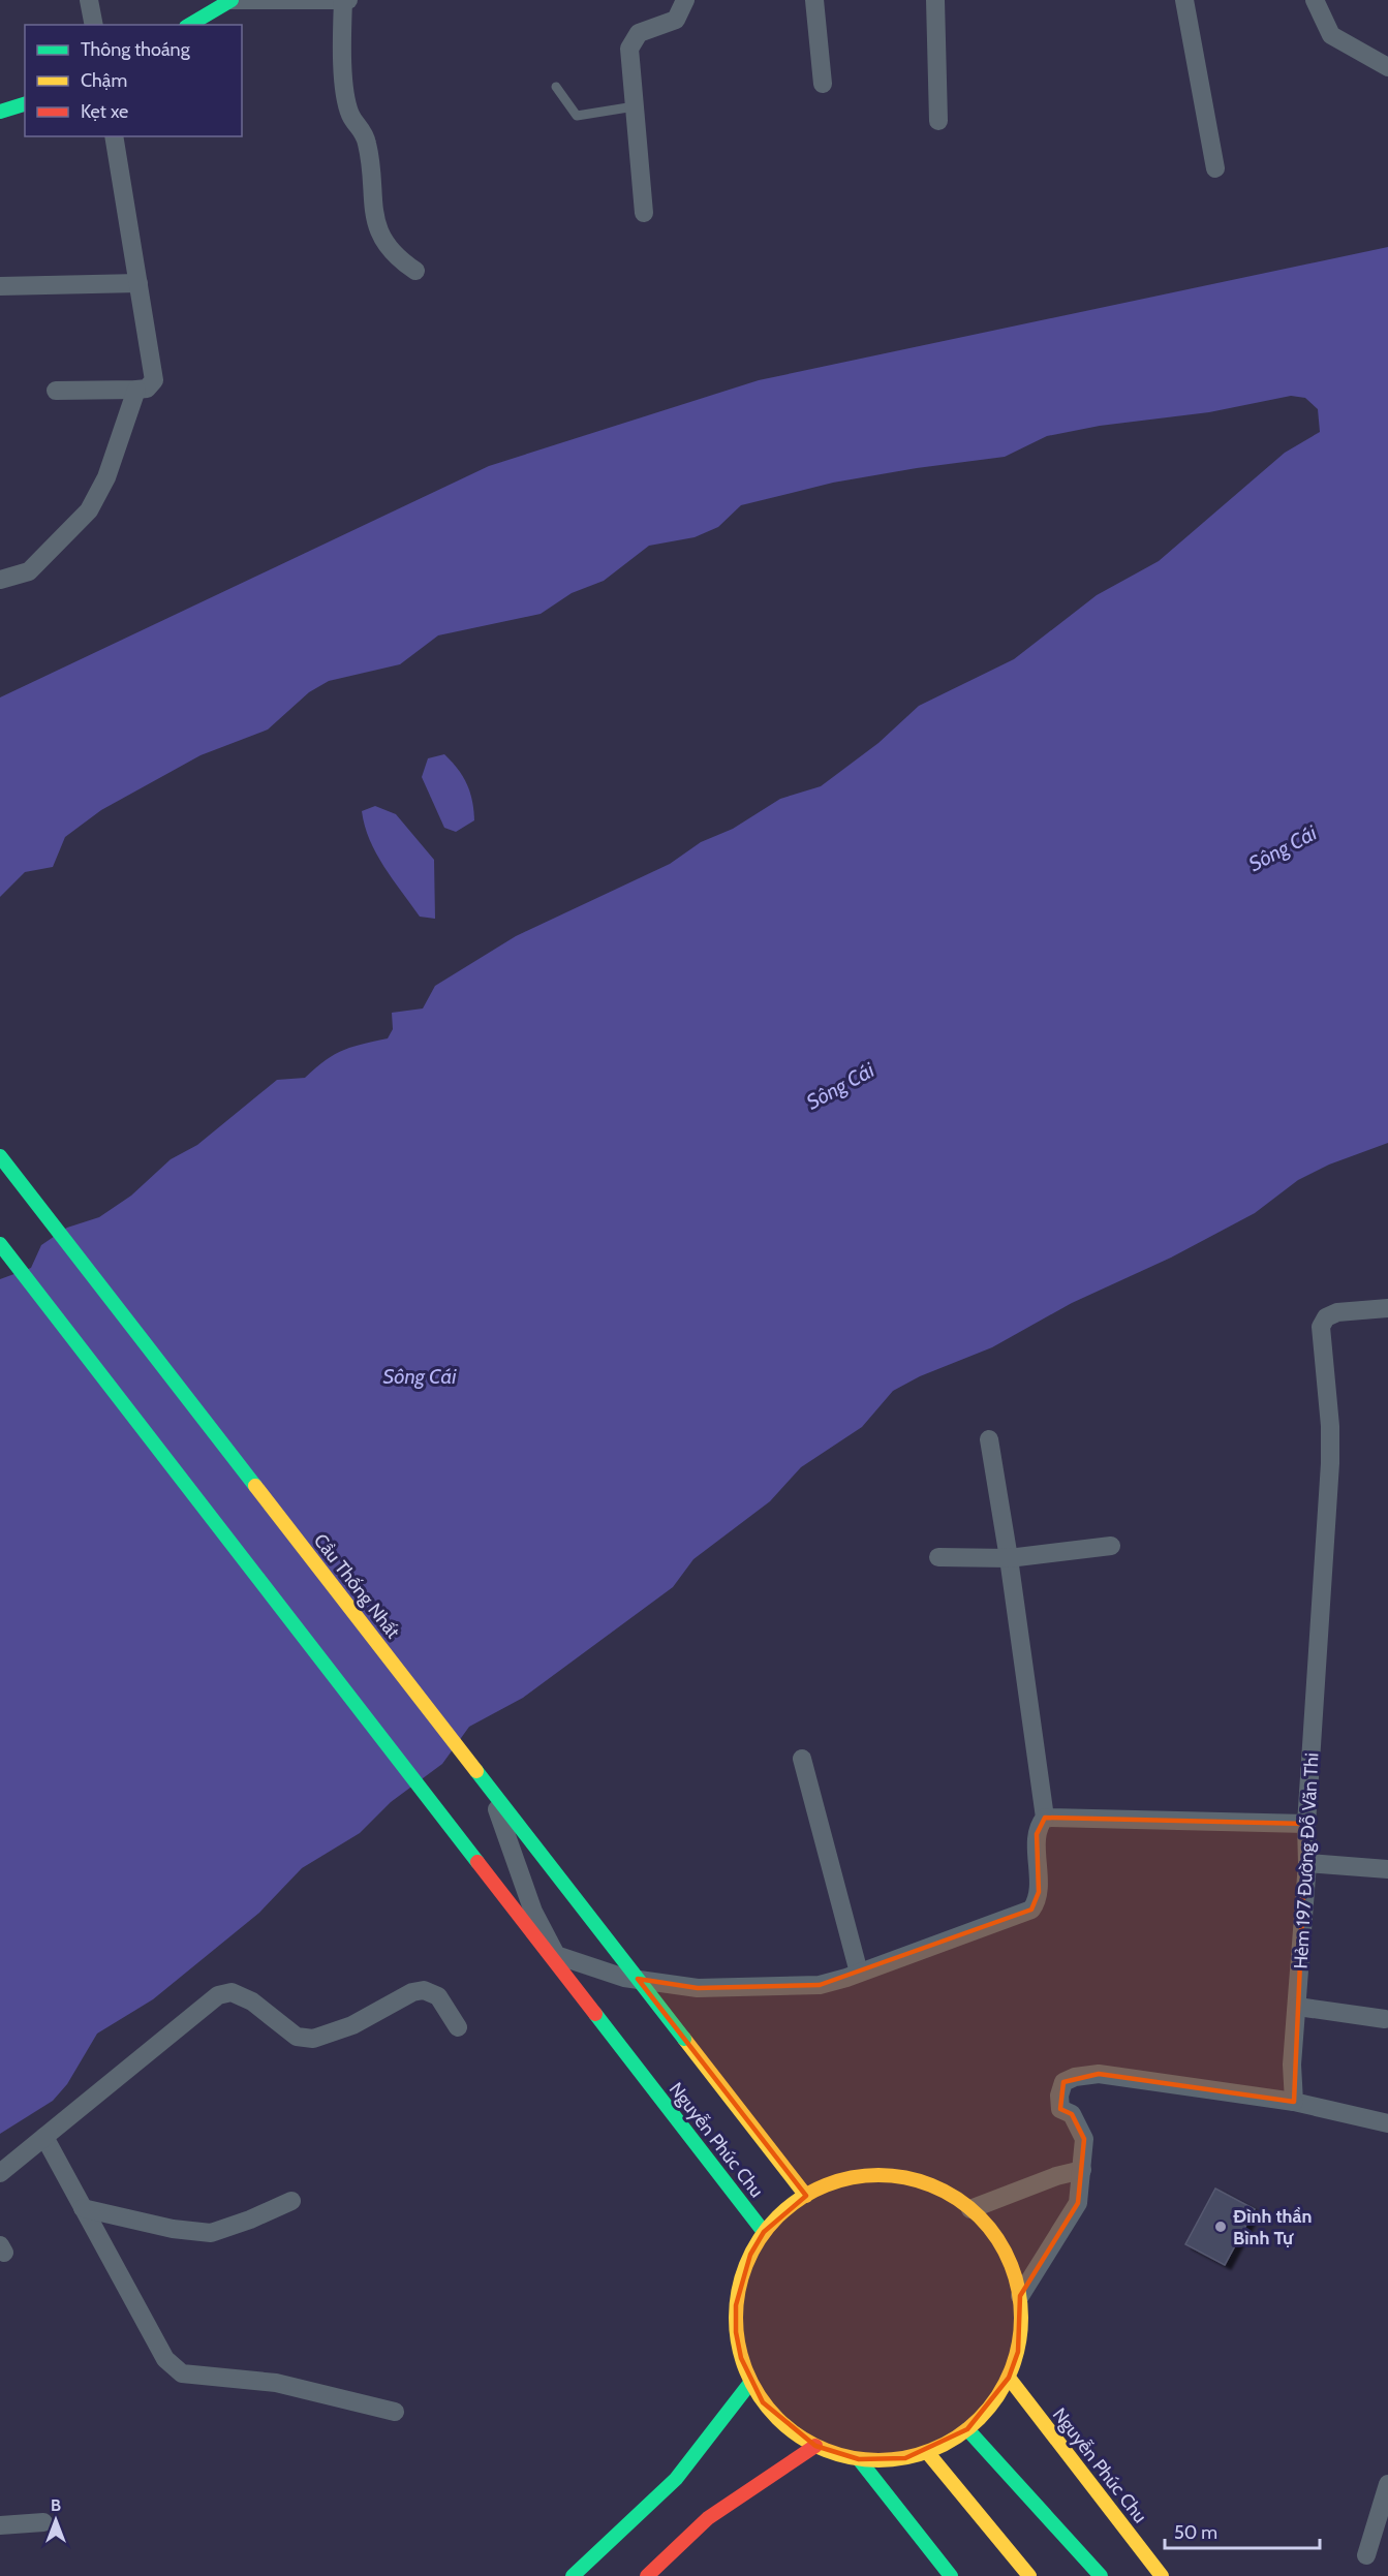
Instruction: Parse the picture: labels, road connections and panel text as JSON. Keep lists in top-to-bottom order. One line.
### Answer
{"streets":{"main road":["Cầu Thống Nhất","Nguyễn Phúc Chu"],"street":["Hẻm 197 Đường Đỗ Văn Thi"]},"crossings":[["Cầu Thống Nhất","Nguyễn Phúc Chu"]],"water":["Sông Cái"],"places":["Đình thần Bình Tự"],"legend":["Thông thoáng","Chậm","Kẹt xe"],"scale_bar":"50 m","north":"top"}
